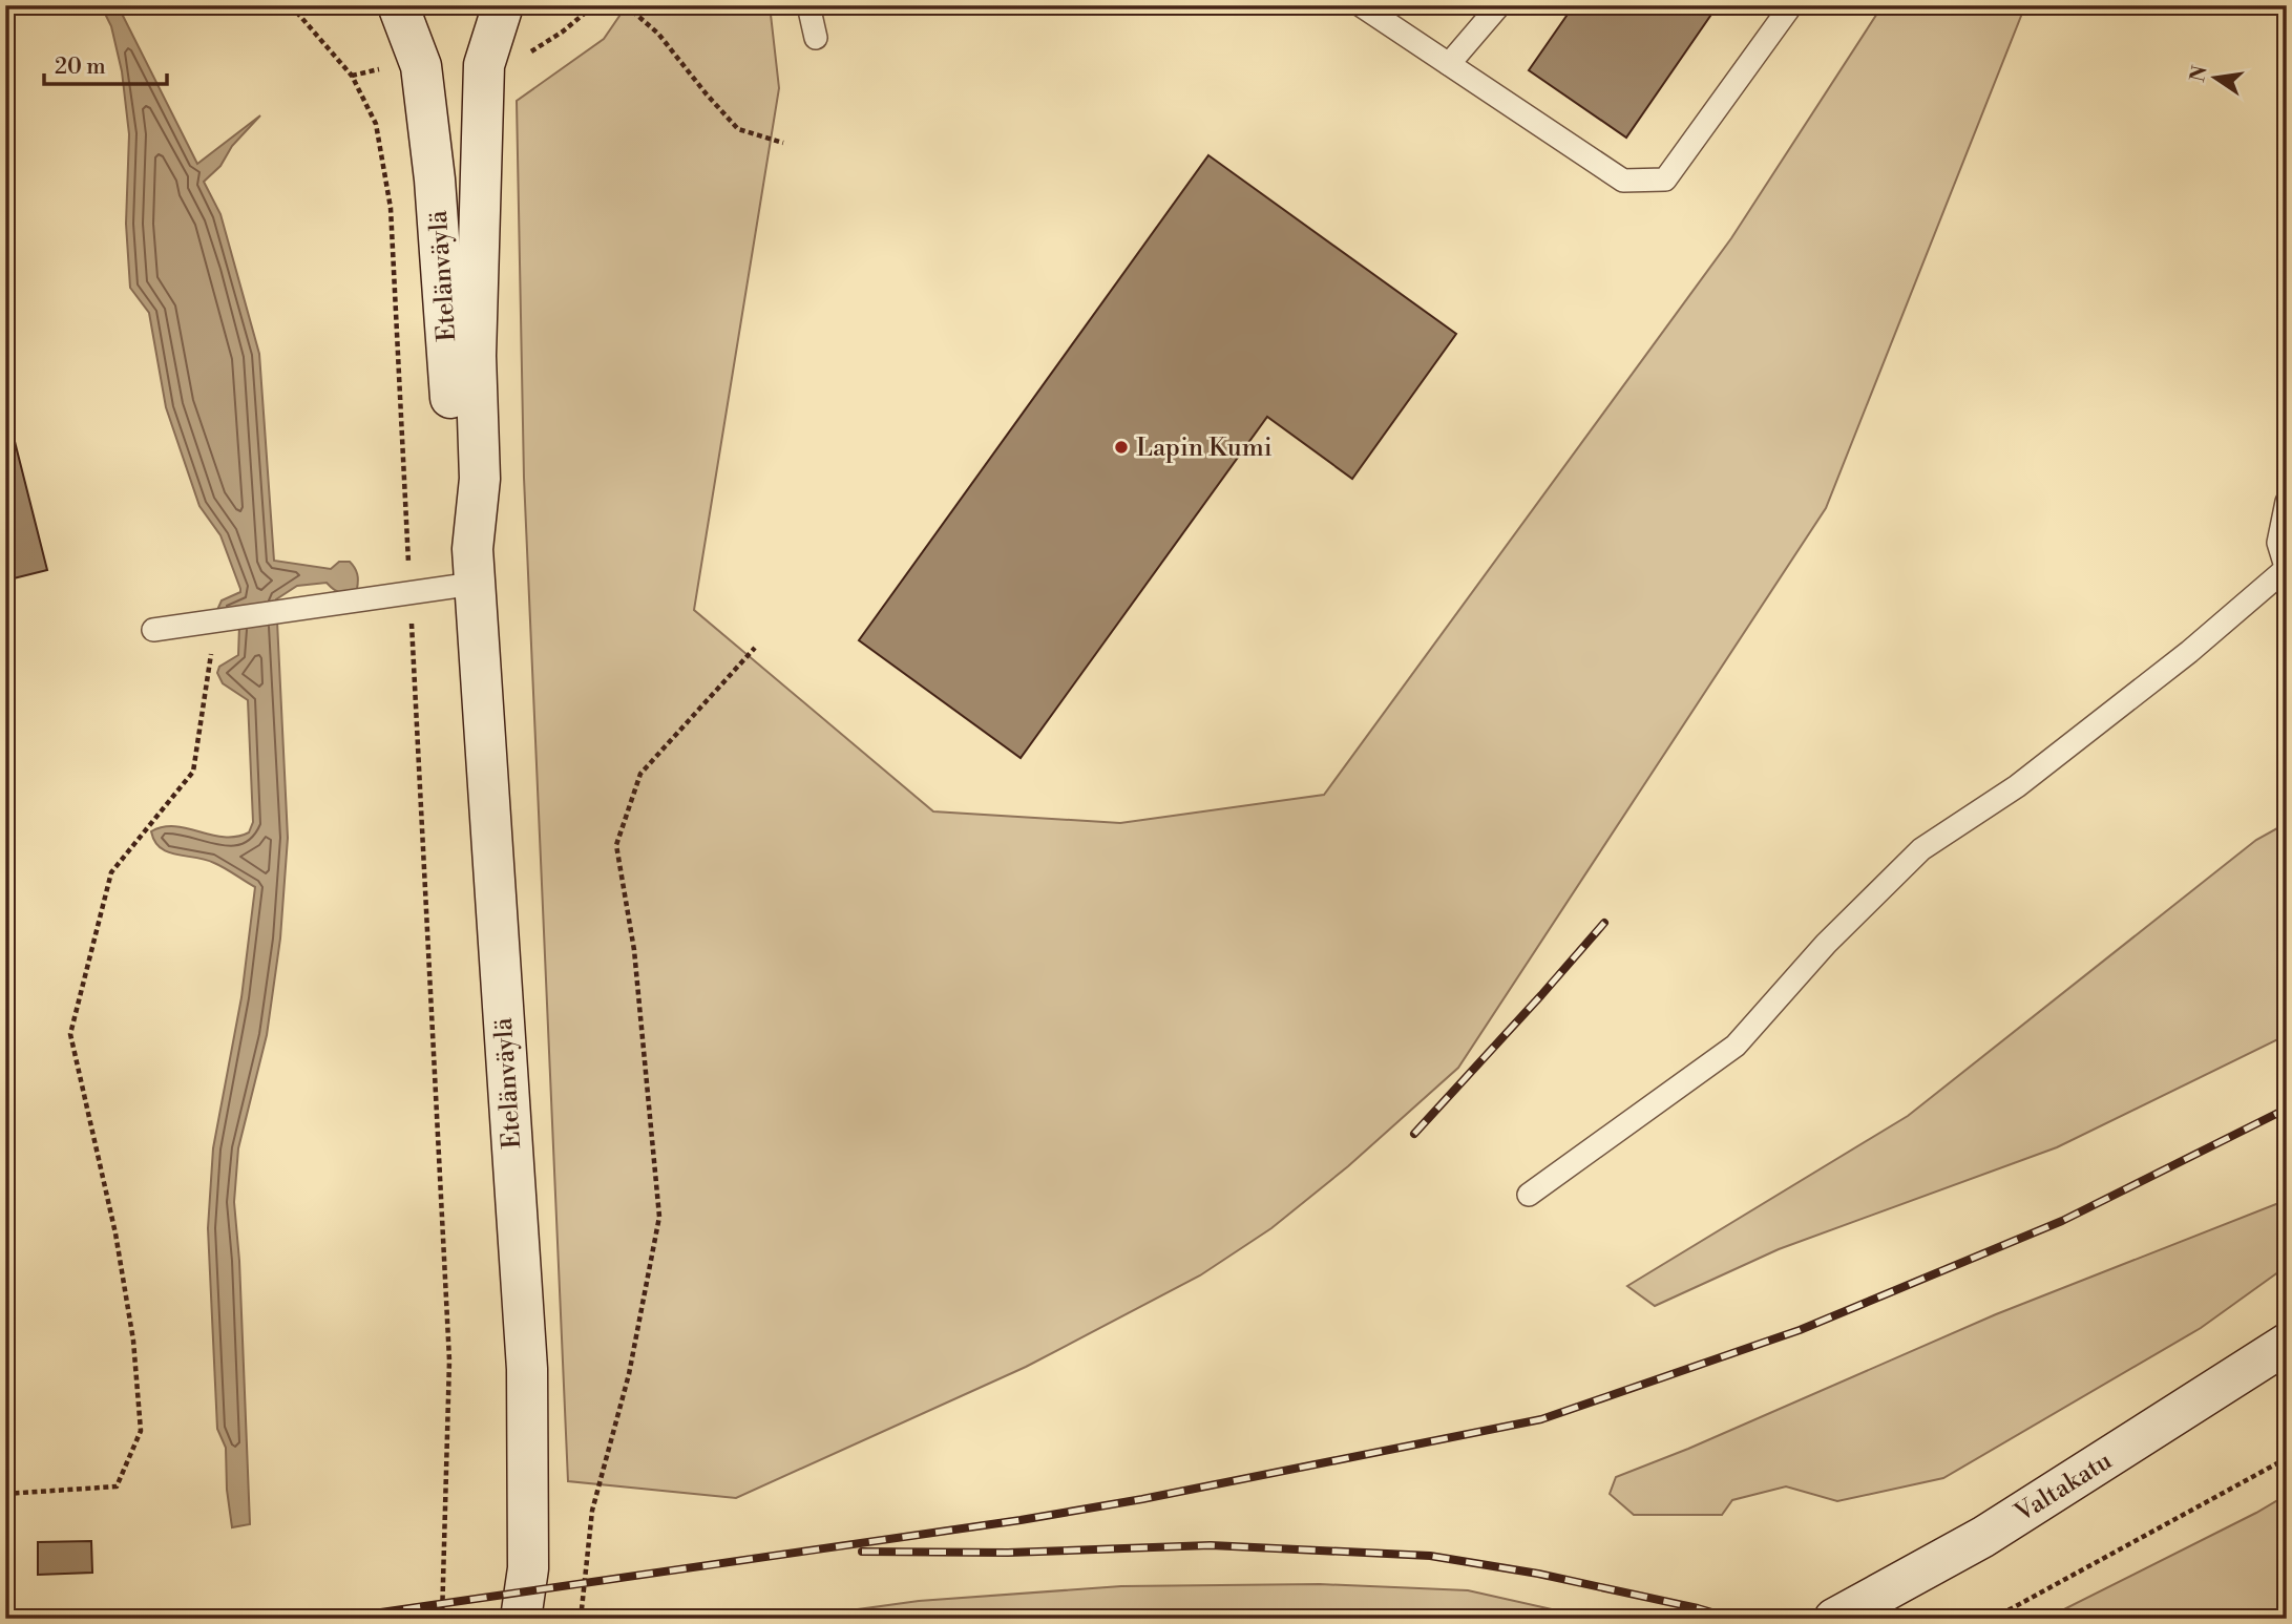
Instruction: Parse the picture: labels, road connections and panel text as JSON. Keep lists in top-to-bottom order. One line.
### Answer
{"streets":{"main road":["Etelänväylä","Valtakatu"]},"places":["Lapin Kumi"],"scale_bar":"20 m","north":"left"}
